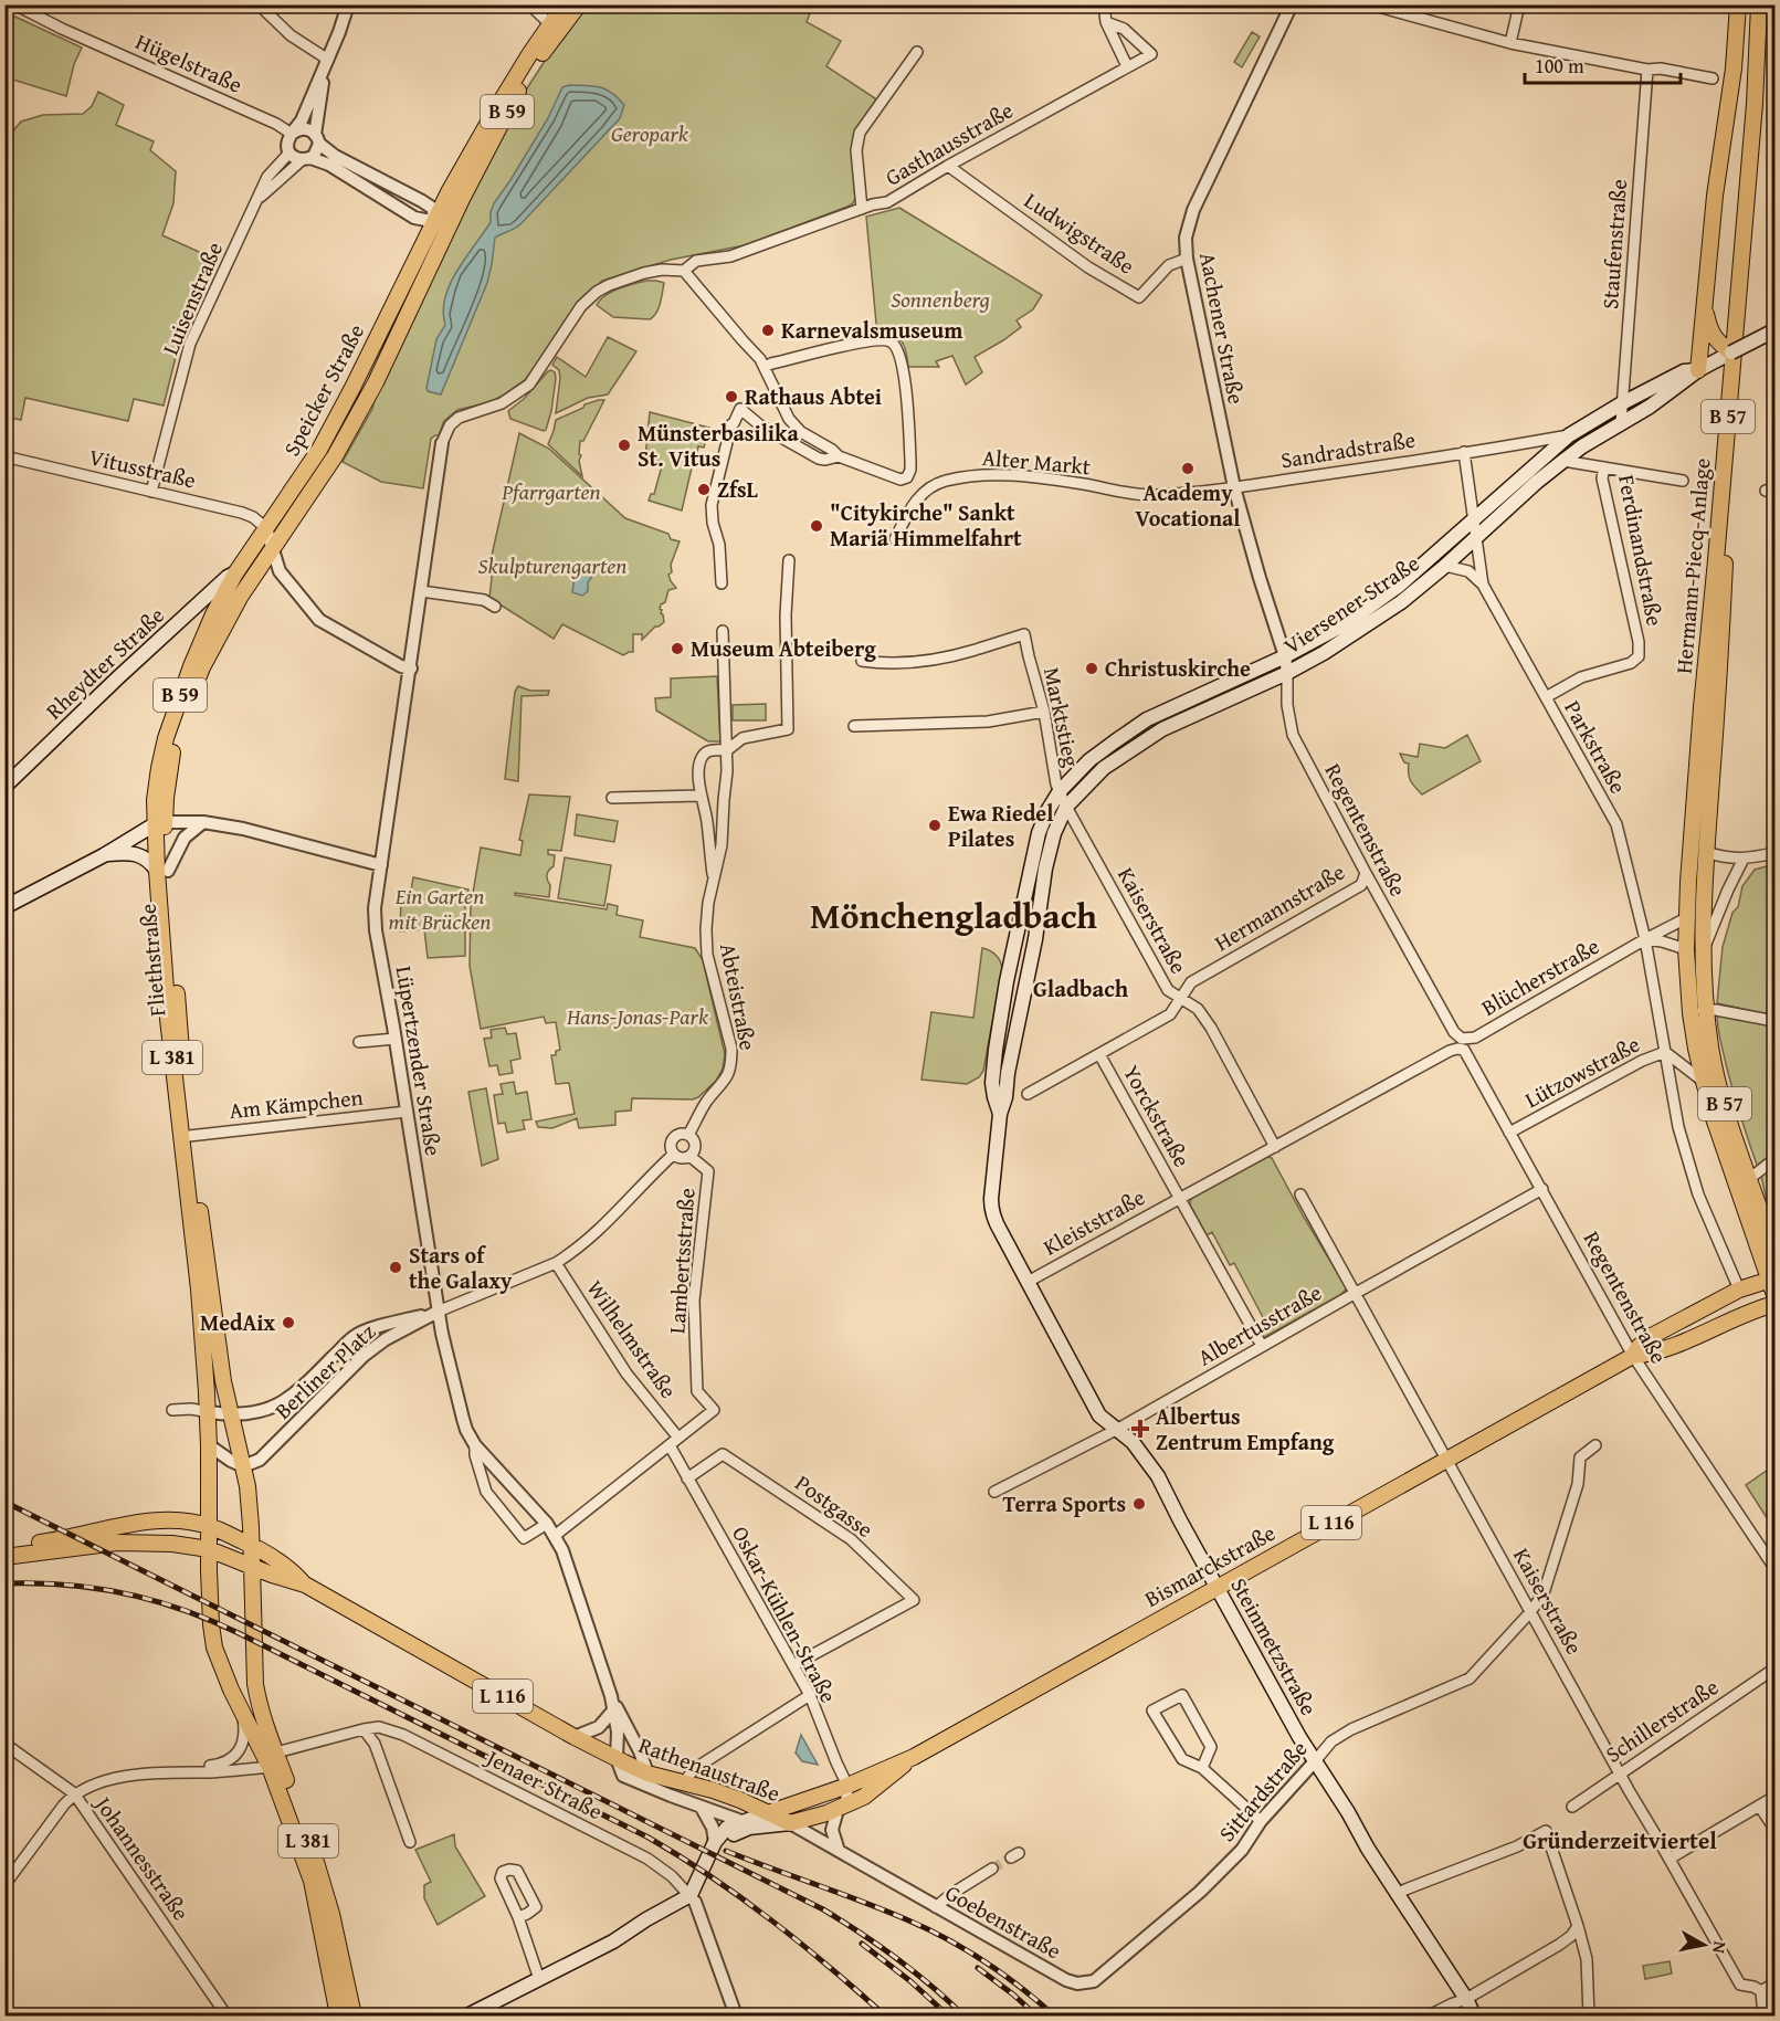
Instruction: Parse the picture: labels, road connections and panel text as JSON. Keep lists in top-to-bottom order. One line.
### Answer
{"streets":{"main road":["B 59","Speicker Straße","B 57","Hermann-Piecq-Anlage","Viersener Straße","Rheydter Straße","Fliethstraße","L 381","L 116","Bismarckstraße","Steinmetzstraße","Rathenaustraße"],"street":["Hügelstraße","Gasthausstraße","Ludwigstraße","Staufenstraße","Luisenstraße","Aachener Straße","Sandradstraße","Alter Markt","Vitusstraße","Ferdinandstraße","Marktstieg","Parkstraße","Regentenstraße","Hermannstraße","Kaiserstraße","Blücherstraße","Abteistraße","Lüpertzender Straße","Lützowstraße","Am Kämpchen","Yorckstraße","Kleiststraße","Lambertsstraße","Albertusstraße","Wilhelmstraße","Berliner Platz","Postgasse","Oskar-Kühlen-Straße","Schillerstraße","Jenaer Straße","Sittardstraße","Johannesstraße","Goebenstraße"]},"crossings":[["Hügelstraße","Luisenstraße"],["B 59","Speicker Straße"],["Gasthausstraße","Ludwigstraße"],["Ludwigstraße","Aachener Straße"],["Staufenstraße","Viersener Straße"],["Luisenstraße","Vitusstraße"],["Aachener Straße","Sandradstraße"],["Aachener Straße","Viersener Straße"],["Aachener Straße","Regentenstraße"],["Speicker Straße","Vitusstraße"],["Speicker Straße","Rheydter Straße"],["Speicker Straße","Fliethstraße"],["B 57","Hermann-Piecq-Anlage"],["B 57","Lützowstraße"],["B 57","Bismarckstraße"],["Sandradstraße","Alter Markt"],["Sandradstraße","Viersener Straße"],["Sandradstraße","Parkstraße"],["Ferdinandstraße","Parkstraße"],["Hermann-Piecq-Anlage","Blücherstraße"],["Viersener Straße","Marktstieg"],["Viersener Straße","Parkstraße"],["Viersener Straße","Regentenstraße"],["Viersener Straße","Kaiserstraße"],["Viersener Straße","Steinmetzstraße"],["Rheydter Straße","Fliethstraße"],["Marktstieg","Kaiserstraße"],["Parkstraße","Blücherstraße"],["Parkstraße","Lützowstraße"],["Parkstraße","Bismarckstraße"],["Regentenstraße","Hermannstraße"],["Regentenstraße","Blücherstraße"],["Regentenstraße","Lützowstraße"],["Regentenstraße","Kleiststraße"],["Regentenstraße","Albertusstraße"],["Regentenstraße","Bismarckstraße"],["Hermannstraße","Kaiserstraße"],["Hermannstraße","Yorckstraße"],["Kaiserstraße","Kleiststraße"],["Kaiserstraße","Albertusstraße"],["Kaiserstraße","Bismarckstraße"],["Kaiserstraße","Schillerstraße"],["Kaiserstraße","Sittardstraße"],["Fliethstraße","L 381"],["Fliethstraße","Am Kämpchen"],["Fliethstraße","Berliner Platz"],["Fliethstraße","L 116"],["Fliethstraße","Rathenaustraße"],["Abteistraße","Lambertsstraße"],["L 381","L 116"],["L 381","Rathenaustraße"],["L 381","Jenaer Straße"],["Lüpertzender Straße","Am Kämpchen"],["Lüpertzender Straße","Berliner Platz"],["Lüpertzender Straße","Rathenaustraße"],["Yorckstraße","Kleiststraße"],["Yorckstraße","Albertusstraße"],["Kleiststraße","Steinmetzstraße"],["Lambertsstraße","Wilhelmstraße"],["Albertusstraße","Steinmetzstraße"],["Postgasse","Oskar-Kühlen-Straße"],["L 116","Rathenaustraße"],["Bismarckstraße","Oskar-Kühlen-Straße"],["Bismarckstraße","Steinmetzstraße"],["Bismarckstraße","Rathenaustraße"],["Bismarckstraße","Goebenstraße"],["Steinmetzstraße","Sittardstraße"],["Rathenaustraße","Goebenstraße"],["Sittardstraße","Goebenstraße"]],"districts":["Mönchengladbach","Gladbach","Gründerzeitviertel"],"parks":["Geropark","Sonnenberg","Pfarrgarten","Skulpturengarten","Ein Garten mit Brücken","Hans-Jonas-Park"],"places":{"other":["Karnevalsmuseum","Rathaus Abtei","Münsterbasilika St. Vitus","Academy Vocational","ZfsL","\"Citykirche\" Sankt Mariä Himmelfahrt","Museum Abteiberg","Christuskirche","Ewa Riedel Pilates","Stars of the Galaxy","MedAix","Terra Sports"],"health":["Albertus Zentrum Empfang"]},"scale_bar":"100 m","north":"right"}
